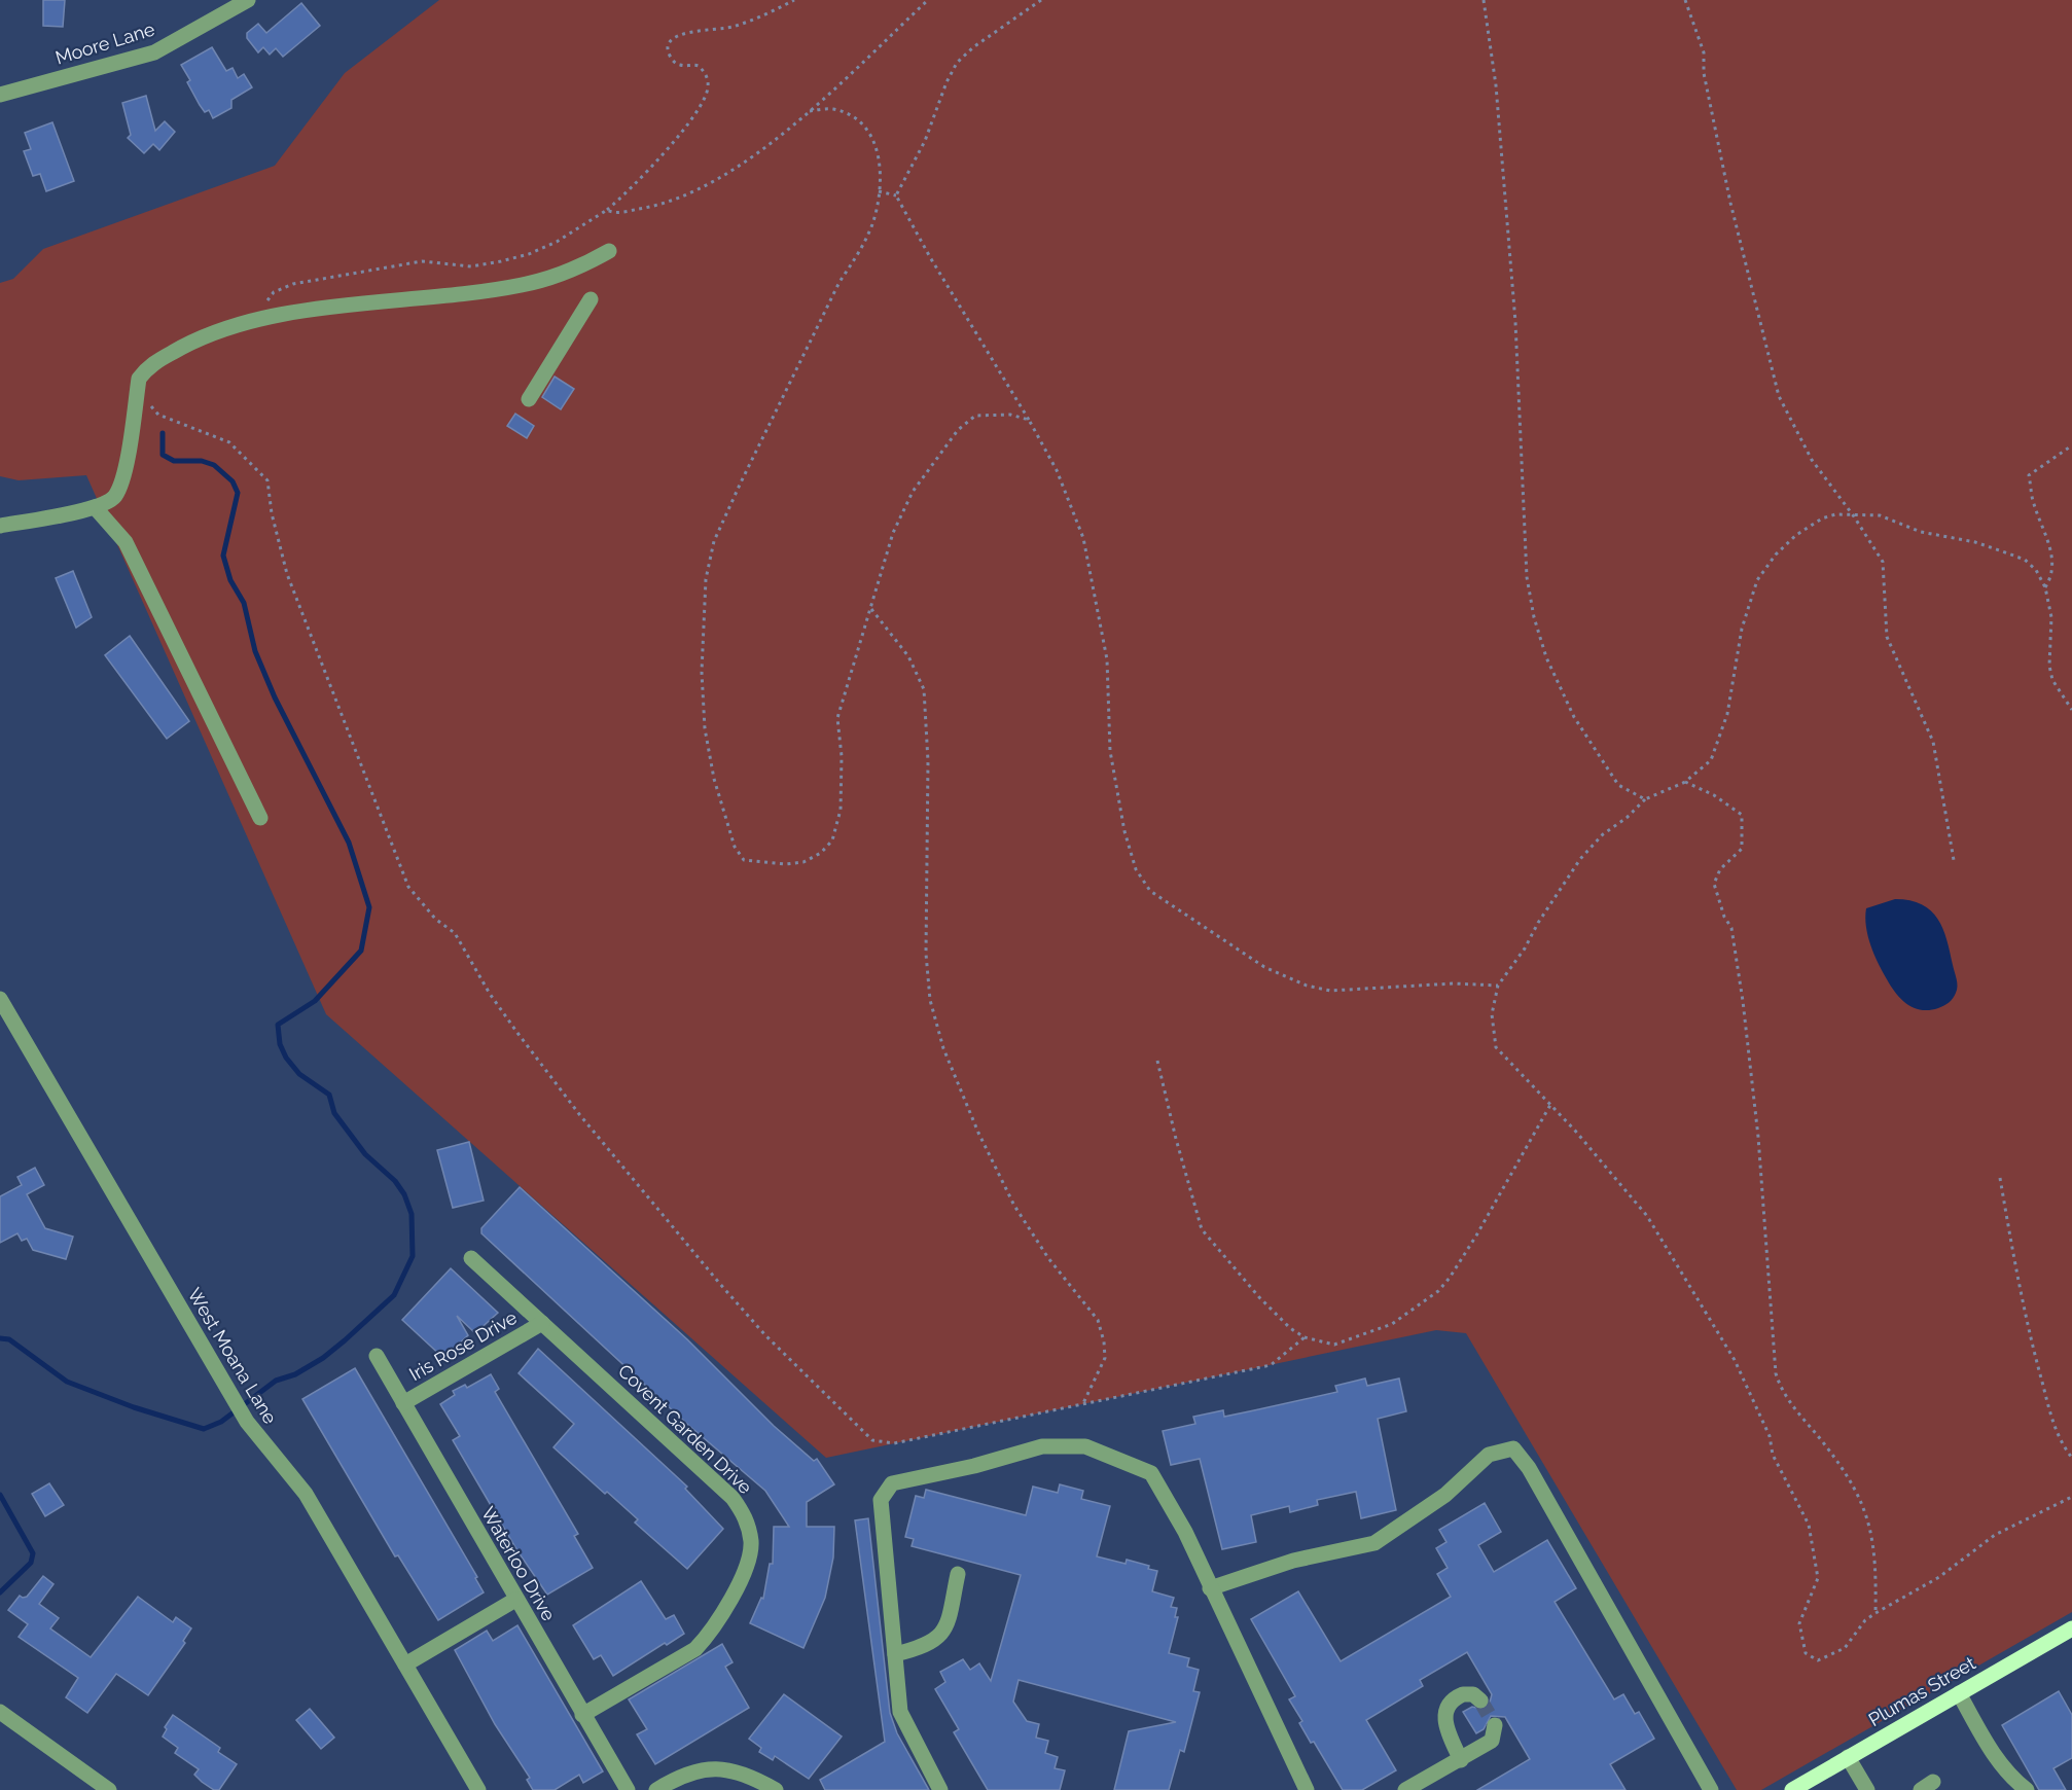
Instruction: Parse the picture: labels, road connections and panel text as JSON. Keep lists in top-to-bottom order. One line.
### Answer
{"streets":{"main road":["Plumas Street"],"street":["Moore Lane","Iris Rose Drive","West Moana Lane","Covent Garden Drive","Waterloo Drive"]},"crossings":[["Iris Rose Drive","Covent Garden Drive"],["Iris Rose Drive","Waterloo Drive"],["Covent Garden Drive","Waterloo Drive"]]}
